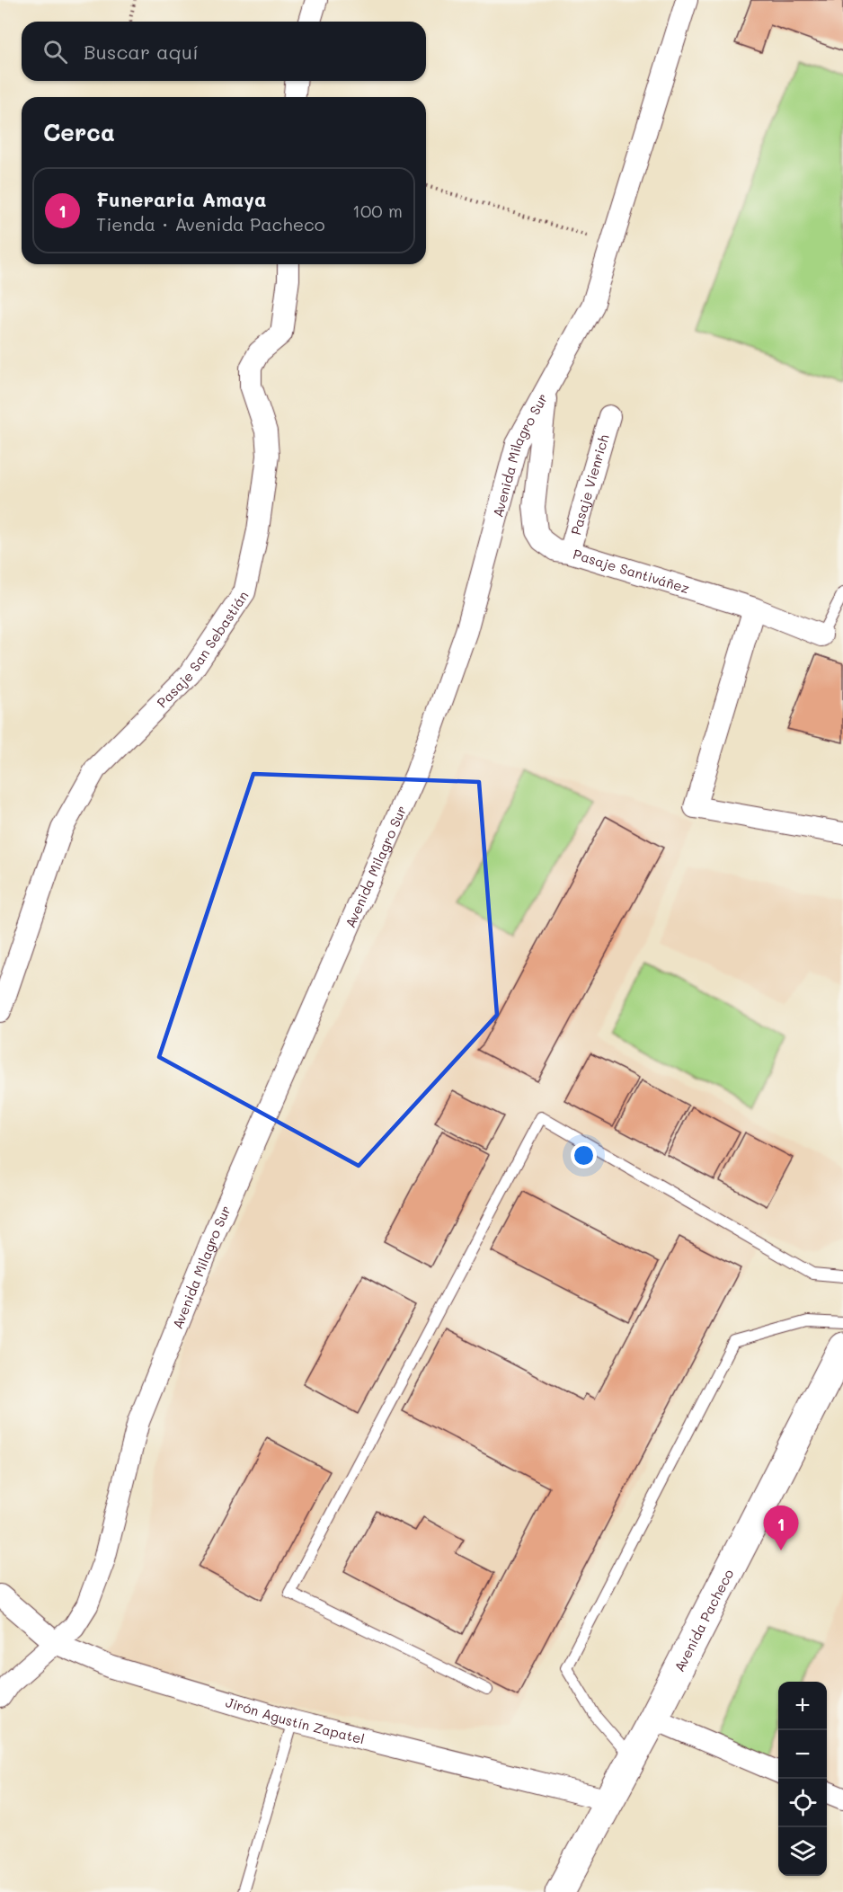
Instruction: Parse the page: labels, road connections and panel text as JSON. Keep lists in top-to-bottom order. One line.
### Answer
{"streets":{"highway":["Avenida Pacheco"],"street":["Avenida Milagro Sur","Pasaje Vienrich","Pasaje Santiváñez","Pasaje San Sebastián","Jirón Agustín Zapatel"]},"crossings":[["Avenida Milagro Sur","Pasaje Santiváñez"],["Avenida Milagro Sur","Jirón Agustín Zapatel"],["Pasaje Vienrich","Pasaje Santiváñez"],["Avenida Pacheco","Jirón Agustín Zapatel"]],"page":{"search":"Buscar aquí","heading":"Cerca","list":[{"mark":"1","name":"Funeraria Amaya","note":"Tienda · Avenida Pacheco","value":"100 m"}],"pins":"1","map_buttons":["+","−"]}}
